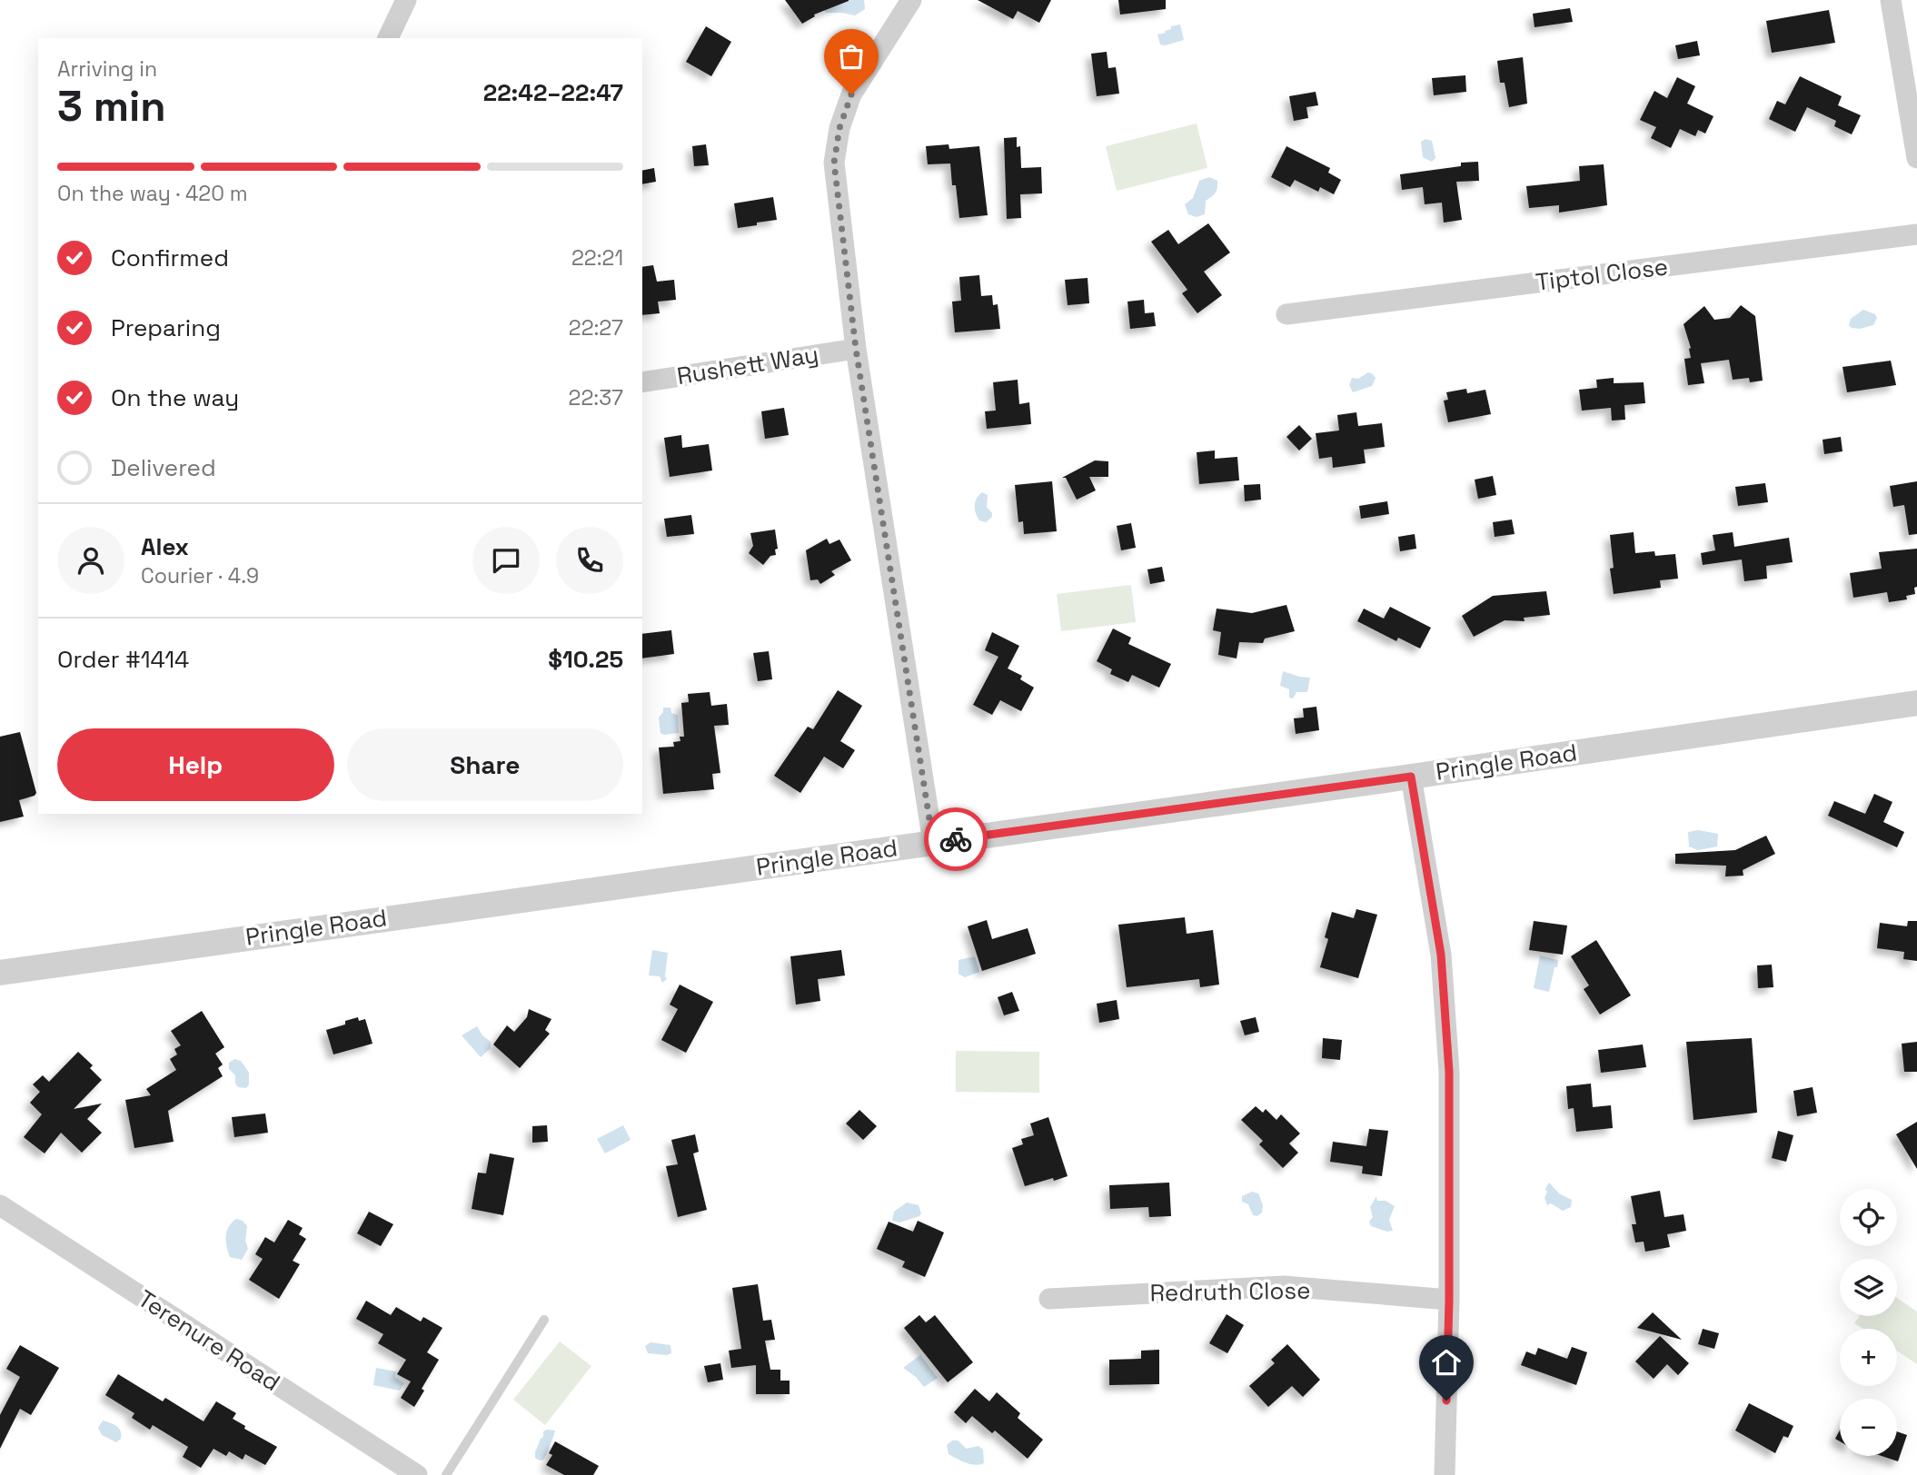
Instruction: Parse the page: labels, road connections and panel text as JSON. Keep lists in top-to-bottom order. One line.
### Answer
{"streets":{"street":["Tiptol Close","Rushett Way","Pringle Road","Redruth Close","Terenure Road"]},"page":{"heading":["3 min","Arriving in","22:42–22:47"],"panel":["Alex","Courier · 4.9","Order #1414","$10.25"],"bar":"On the way · 420 m","list":[["Confirmed","22:21"],["Preparing","22:27"],["On the way","22:37"],"Delivered"],"buttons":["Help","Share"],"map_buttons":["+","−"]}}
